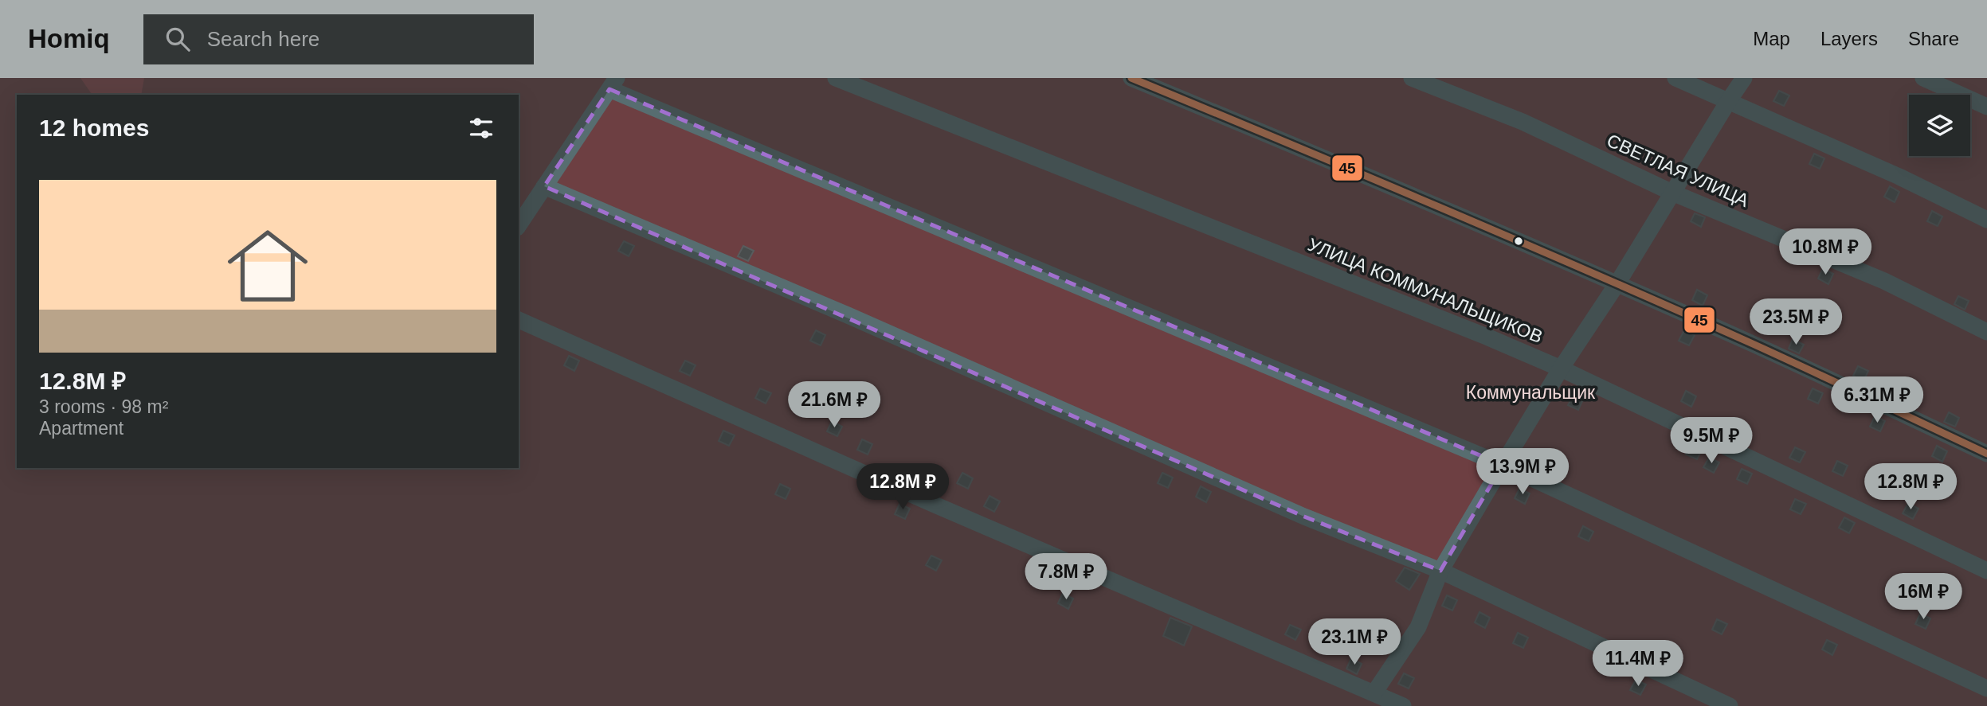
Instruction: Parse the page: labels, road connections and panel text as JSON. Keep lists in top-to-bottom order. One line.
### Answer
{"streets":{"street":["СВЕТЛАЯ УЛИЦА","УЛИЦА КОММУНАЛЬЩИКОВ"]},"parks":["Коммунальщик"],"lines":["transit line 45"],"page":{"header":"Homiq","search":"Search here","nav":["Map","Layers","Share"],"heading":"12 homes","list":[{"name":"12.8M ₽","note":"3 rooms · 98 m² · Apartment"}],"price":["10.8M ₽","23.5M ₽","6.31M ₽","21.6M ₽","9.5M ₽","13.9M ₽","12.8M ₽","12.8M ₽","7.8M ₽","16M ₽","23.1M ₽","11.4M ₽"]}}
